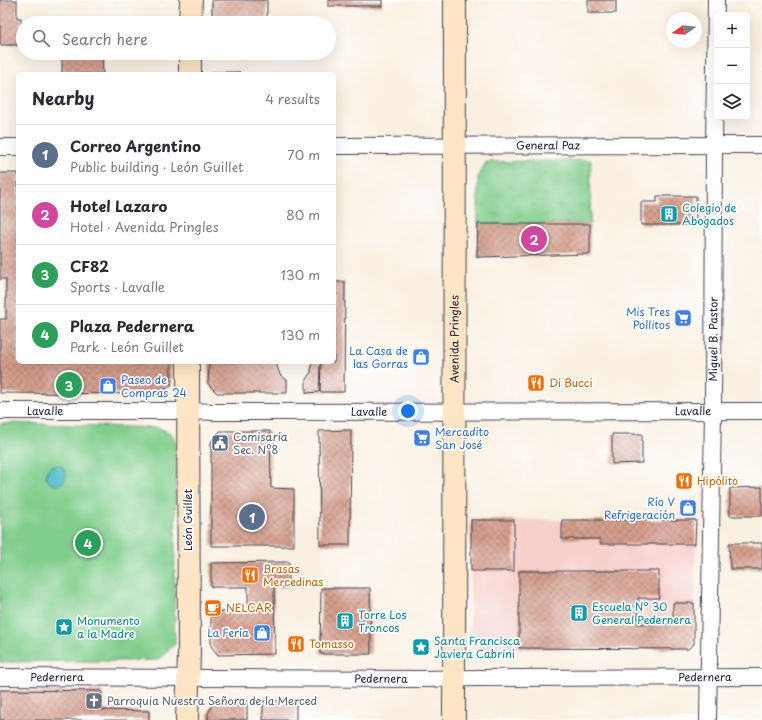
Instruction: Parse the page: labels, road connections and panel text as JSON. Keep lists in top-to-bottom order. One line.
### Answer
{"streets":{"main road":["Avenida Pringles","León Guillet"],"street":["General Paz","Miguel B. Pastor","Lavalle","Pedernera"]},"crossings":[["General Paz","Avenida Pringles"],["General Paz","Miguel B. Pastor"],["Avenida Pringles","Lavalle"],["Avenida Pringles","Pedernera"],["Miguel B. Pastor","Lavalle"],["Miguel B. Pastor","Pedernera"],["Lavalle","León Guillet"],["León Guillet","Pedernera"]],"places":{"building":["Colegio de Abogados","Escuela N° 30 General Pedernera","Torre Los Troncos"],"supermarket":["Mis Tres Pollitos","Mercadito San José"],"shop":["La Casa de las Gorras","Paseo de Compras 24","Río V Refrigeración","La Feria"],"restaurant":["Di Bucci","Hipólito","Brasas Mercedinas","Tomasso"],"public building":["Comisaría Sec. Nº8"],"cafe":["NELCAR"],"place":["Monumento a la Madre","Santa Francisca Javiera Cabrini"],"church":["Parroquia Nuestra Señora de la Merced"]},"north":"left","page":{"map_buttons":["+","−"],"search":"Search here","heading":["Nearby","4 results"],"list":[{"mark":"1","name":"Correo Argentino","note":"Public building · León Guillet","value":"70 m"},{"mark":"2","name":"Hotel Lazaro","note":"Hotel · Avenida Pringles","value":"80 m"},{"mark":"3","name":"CF82","note":"Sports · Lavalle","value":"130 m"},{"mark":"4","name":"Plaza Pedernera","note":"Park · León Guillet","value":"130 m"}],"pins":["2","3","1","4"]}}
